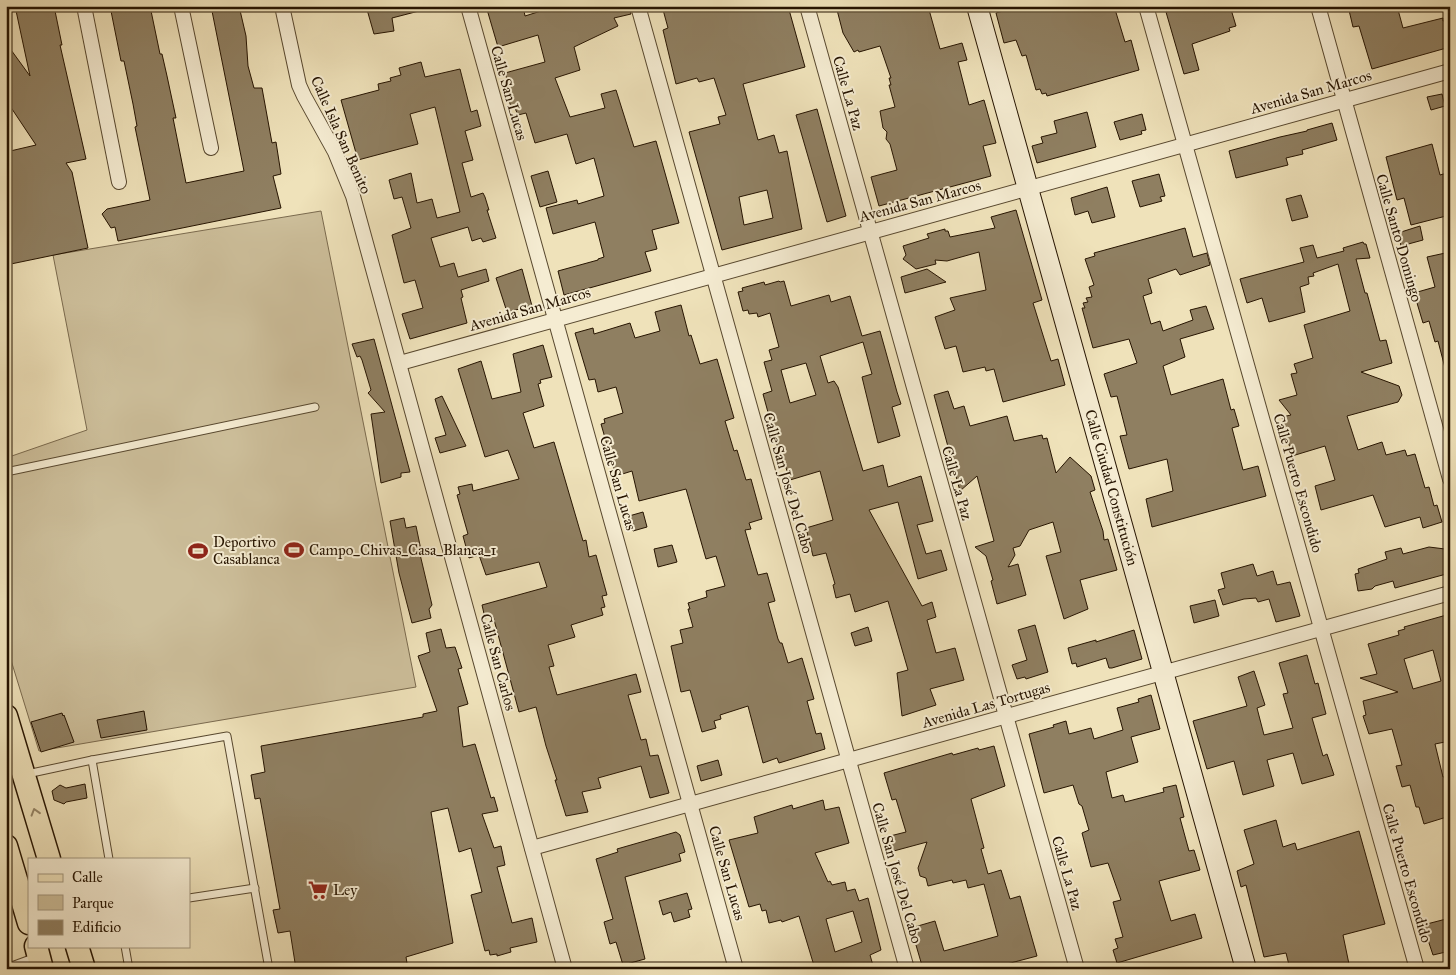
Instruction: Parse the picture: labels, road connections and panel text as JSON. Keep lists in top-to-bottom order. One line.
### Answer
{"streets":{"street":["Avenida San Marcos","Calle San Lucas","Calle La Paz","Calle Isla San Benito","Calle Santo Domingo","Calle San José Del Cabo","Calle Puerto Escondido","Calle Ciudad Constitución","Calle San Carlos","Avenida Las Tortugas"]},"crossings":[["Avenida San Marcos","Calle San Lucas"],["Avenida San Marcos","Calle La Paz"],["Avenida San Marcos","Calle Isla San Benito"],["Avenida San Marcos","Calle Santo Domingo"],["Avenida San Marcos","Calle San José Del Cabo"],["Avenida San Marcos","Calle Puerto Escondido"],["Avenida San Marcos","Calle Ciudad Constitución"],["Avenida San Marcos","Calle San Carlos"],["Calle San Lucas","Avenida Las Tortugas"],["Calle La Paz","Avenida Las Tortugas"],["Calle Isla San Benito","Calle San Carlos"],["Calle San José Del Cabo","Avenida Las Tortugas"],["Calle Puerto Escondido","Avenida Las Tortugas"],["Calle Ciudad Constitución","Avenida Las Tortugas"],["Calle San Carlos","Avenida Las Tortugas"]],"places":{"sports":["Campo_Chivas_Casa_Blanca_1","Deportivo Casablanca"],"supermarket":["Ley"]},"legend":["Calle","Parque","Edificio"]}
